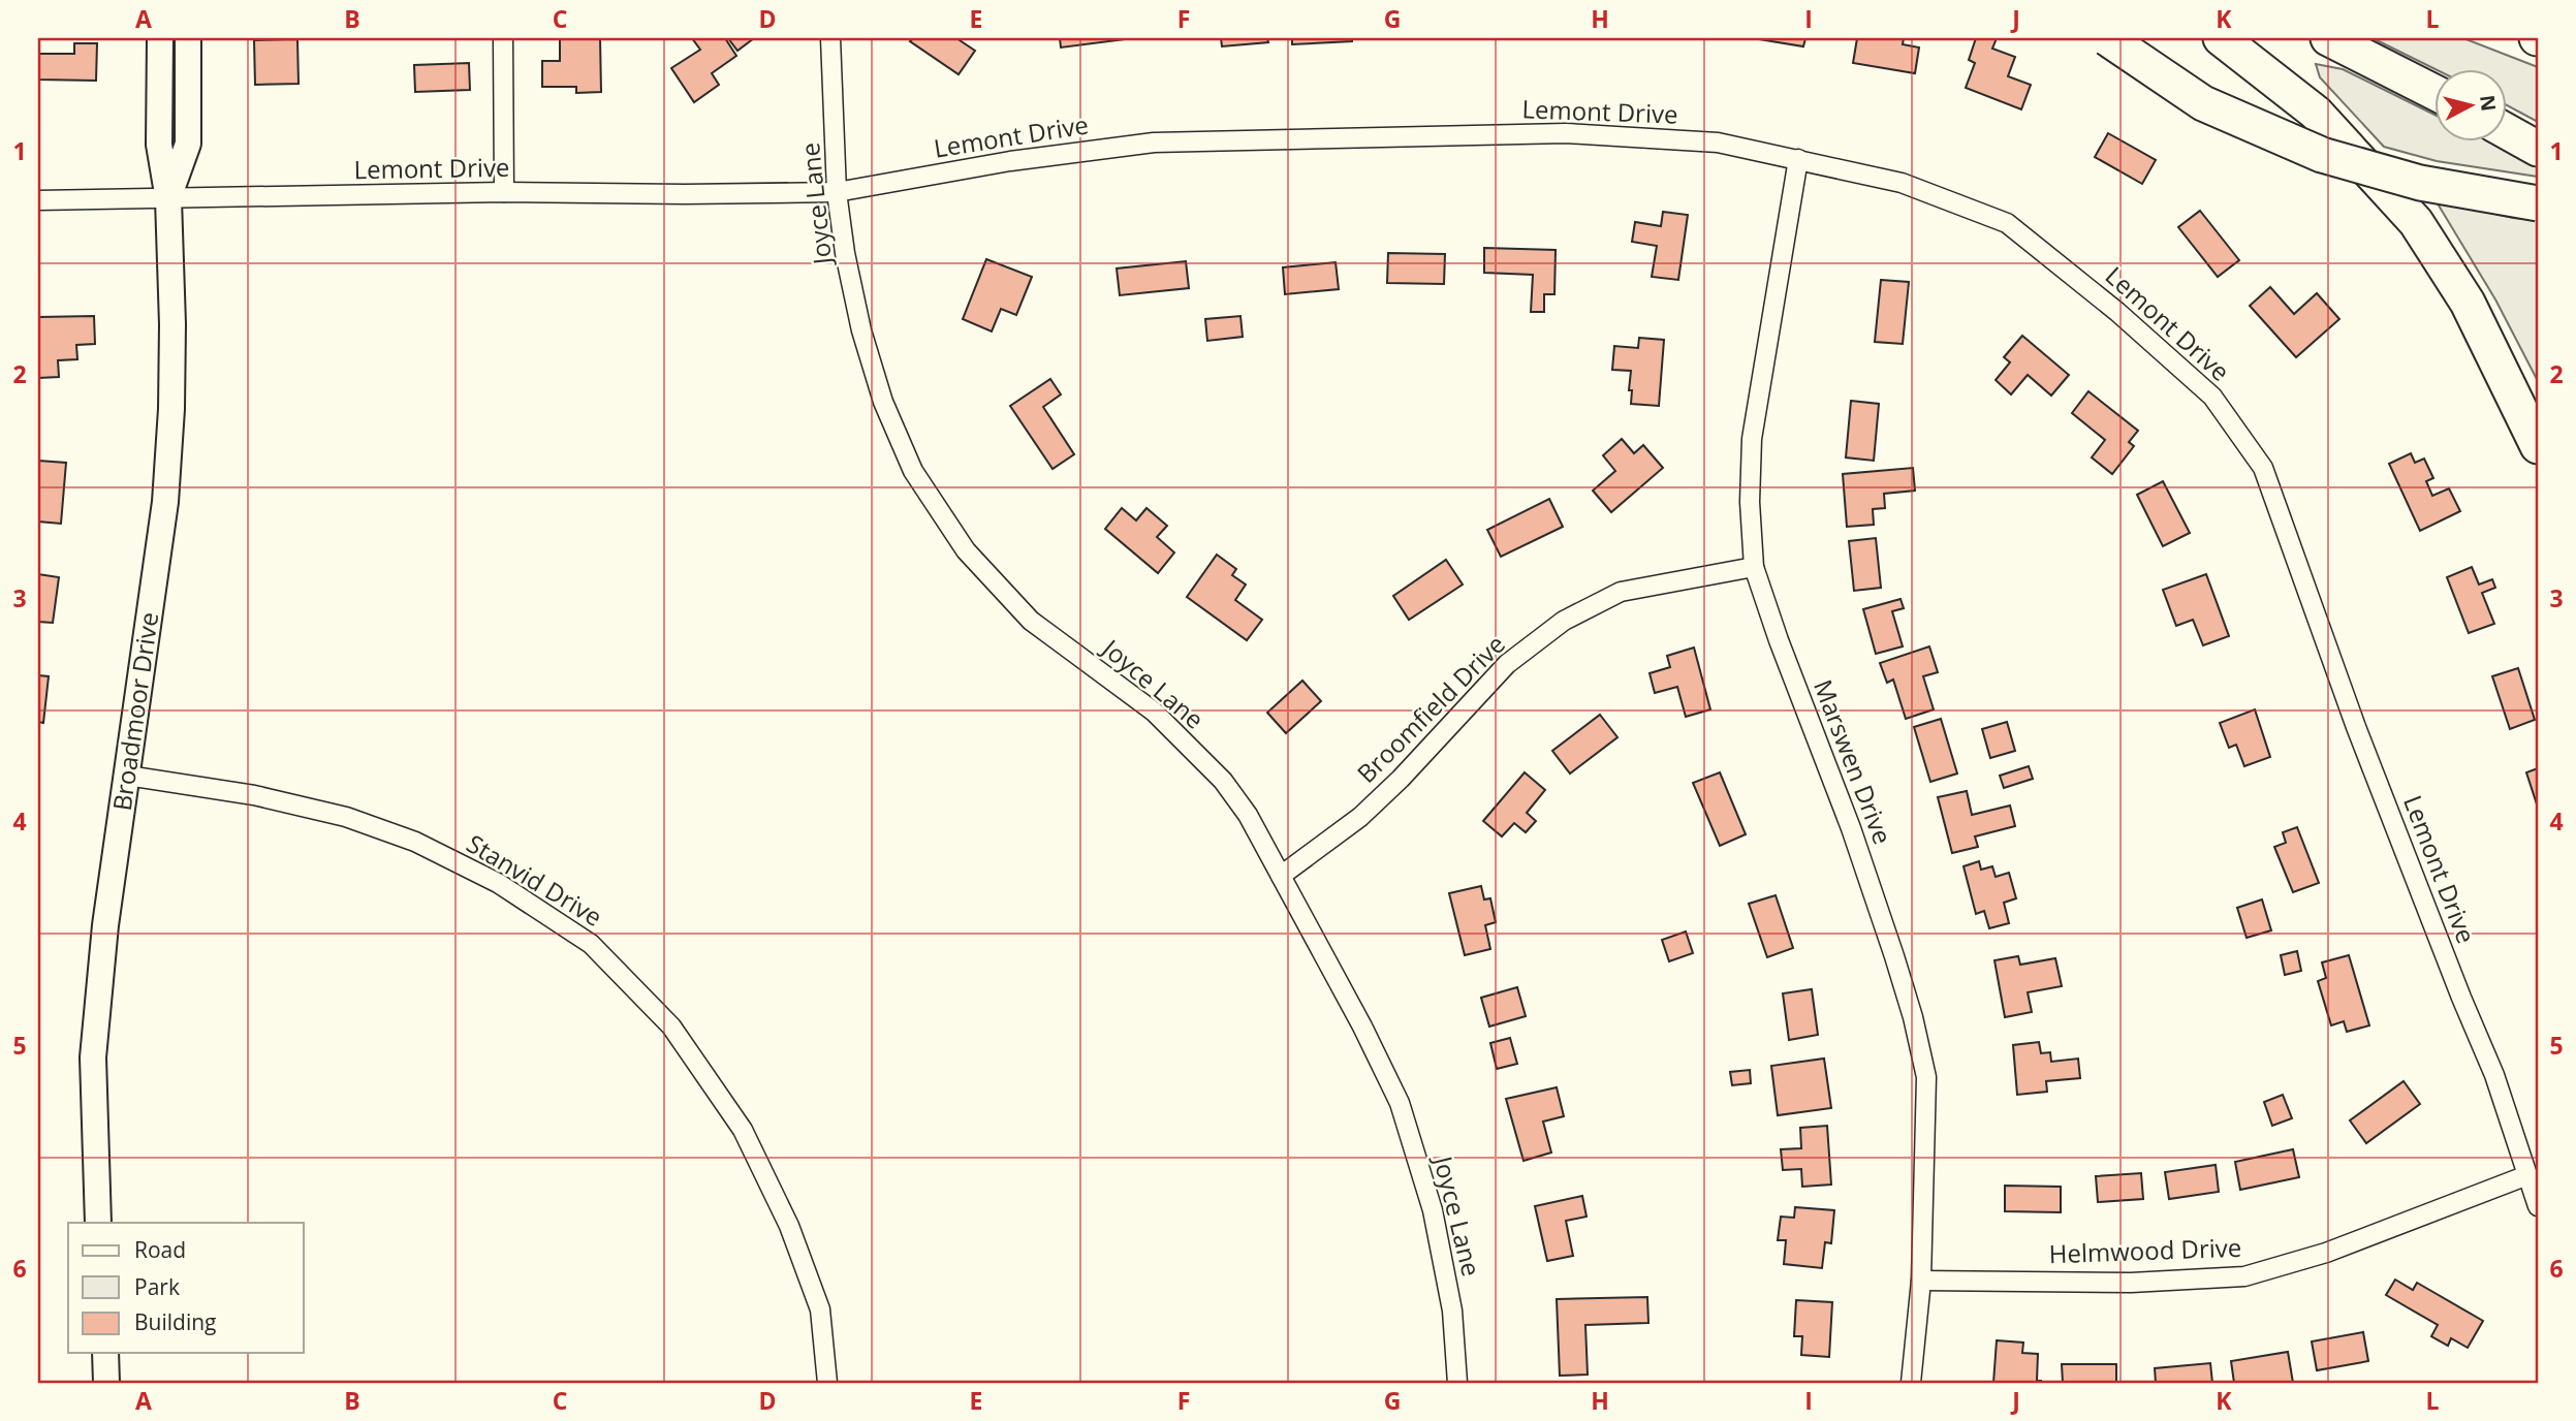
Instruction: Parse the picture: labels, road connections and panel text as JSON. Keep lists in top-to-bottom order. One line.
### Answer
{"streets":{"main road":["Broadmoor Drive"],"street":["Lemont Drive","Joyce Lane","Broomfield Drive","Marswen Drive","Stanvid Drive","Helmwood Drive"]},"crossings":[["Lemont Drive","Joyce Lane"],["Lemont Drive","Broadmoor Drive"],["Lemont Drive","Marswen Drive"],["Lemont Drive","Helmwood Drive"],["Joyce Lane","Broomfield Drive"],["Broomfield Drive","Marswen Drive"],["Broadmoor Drive","Stanvid Drive"],["Marswen Drive","Helmwood Drive"]],"legend":["Road","Park","Building"],"north":"right","grid":{"columns":["A","B","C","D","E","F","G","H","I","J","K","L"],"rows":["1","2","3","4","5","6"]}}
